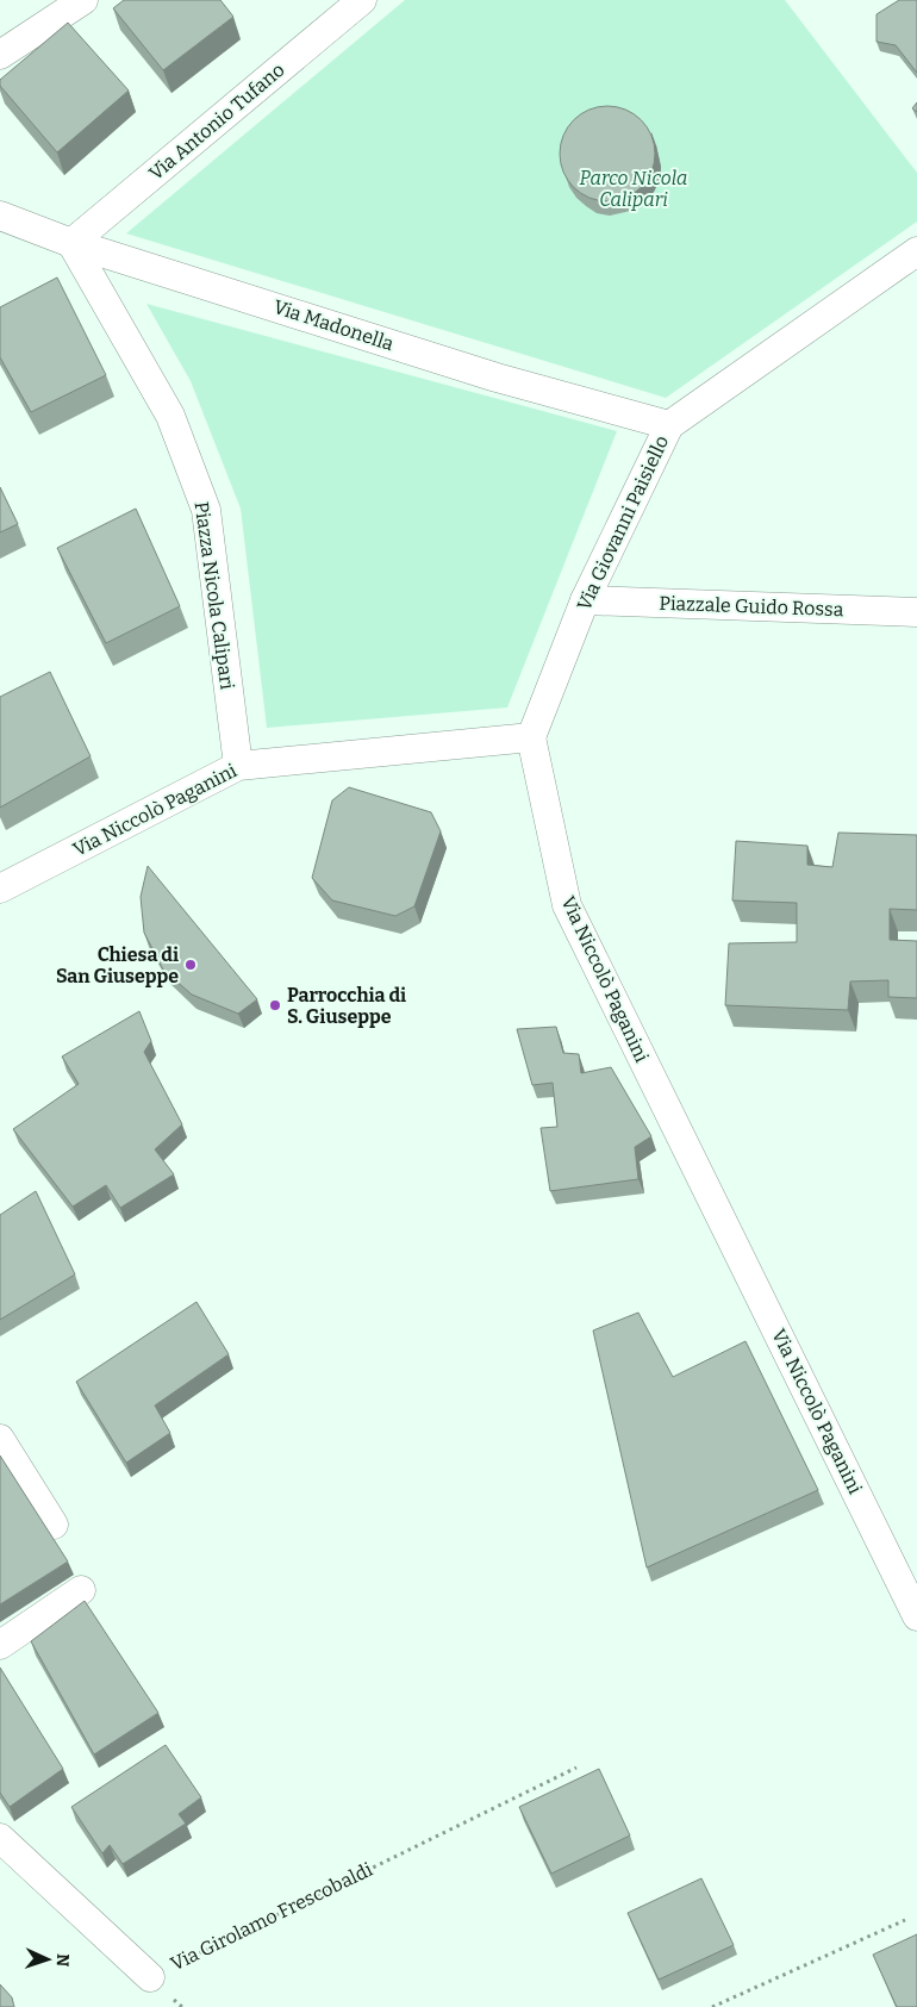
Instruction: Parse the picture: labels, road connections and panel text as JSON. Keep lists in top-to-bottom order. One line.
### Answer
{"streets":{"street":["Via Antonio Tufano","Via Madonella","Via Giovanni Paisiello","Piazza Nicola Calipari","Piazzale Guido Rossa","Via Niccolò Paganini","Via Girolamo Frescobaldi"]},"crossings":[["Via Antonio Tufano","Via Madonella"],["Via Antonio Tufano","Piazza Nicola Calipari"],["Via Madonella","Via Giovanni Paisiello"],["Via Madonella","Piazza Nicola Calipari"],["Via Giovanni Paisiello","Piazzale Guido Rossa"],["Via Giovanni Paisiello","Via Niccolò Paganini"],["Piazza Nicola Calipari","Via Niccolò Paganini"]],"parks":["Parco Nicola Calipari"],"places":["Chiesa di San Giuseppe","Parrocchia di S. Giuseppe"],"north":"right"}
